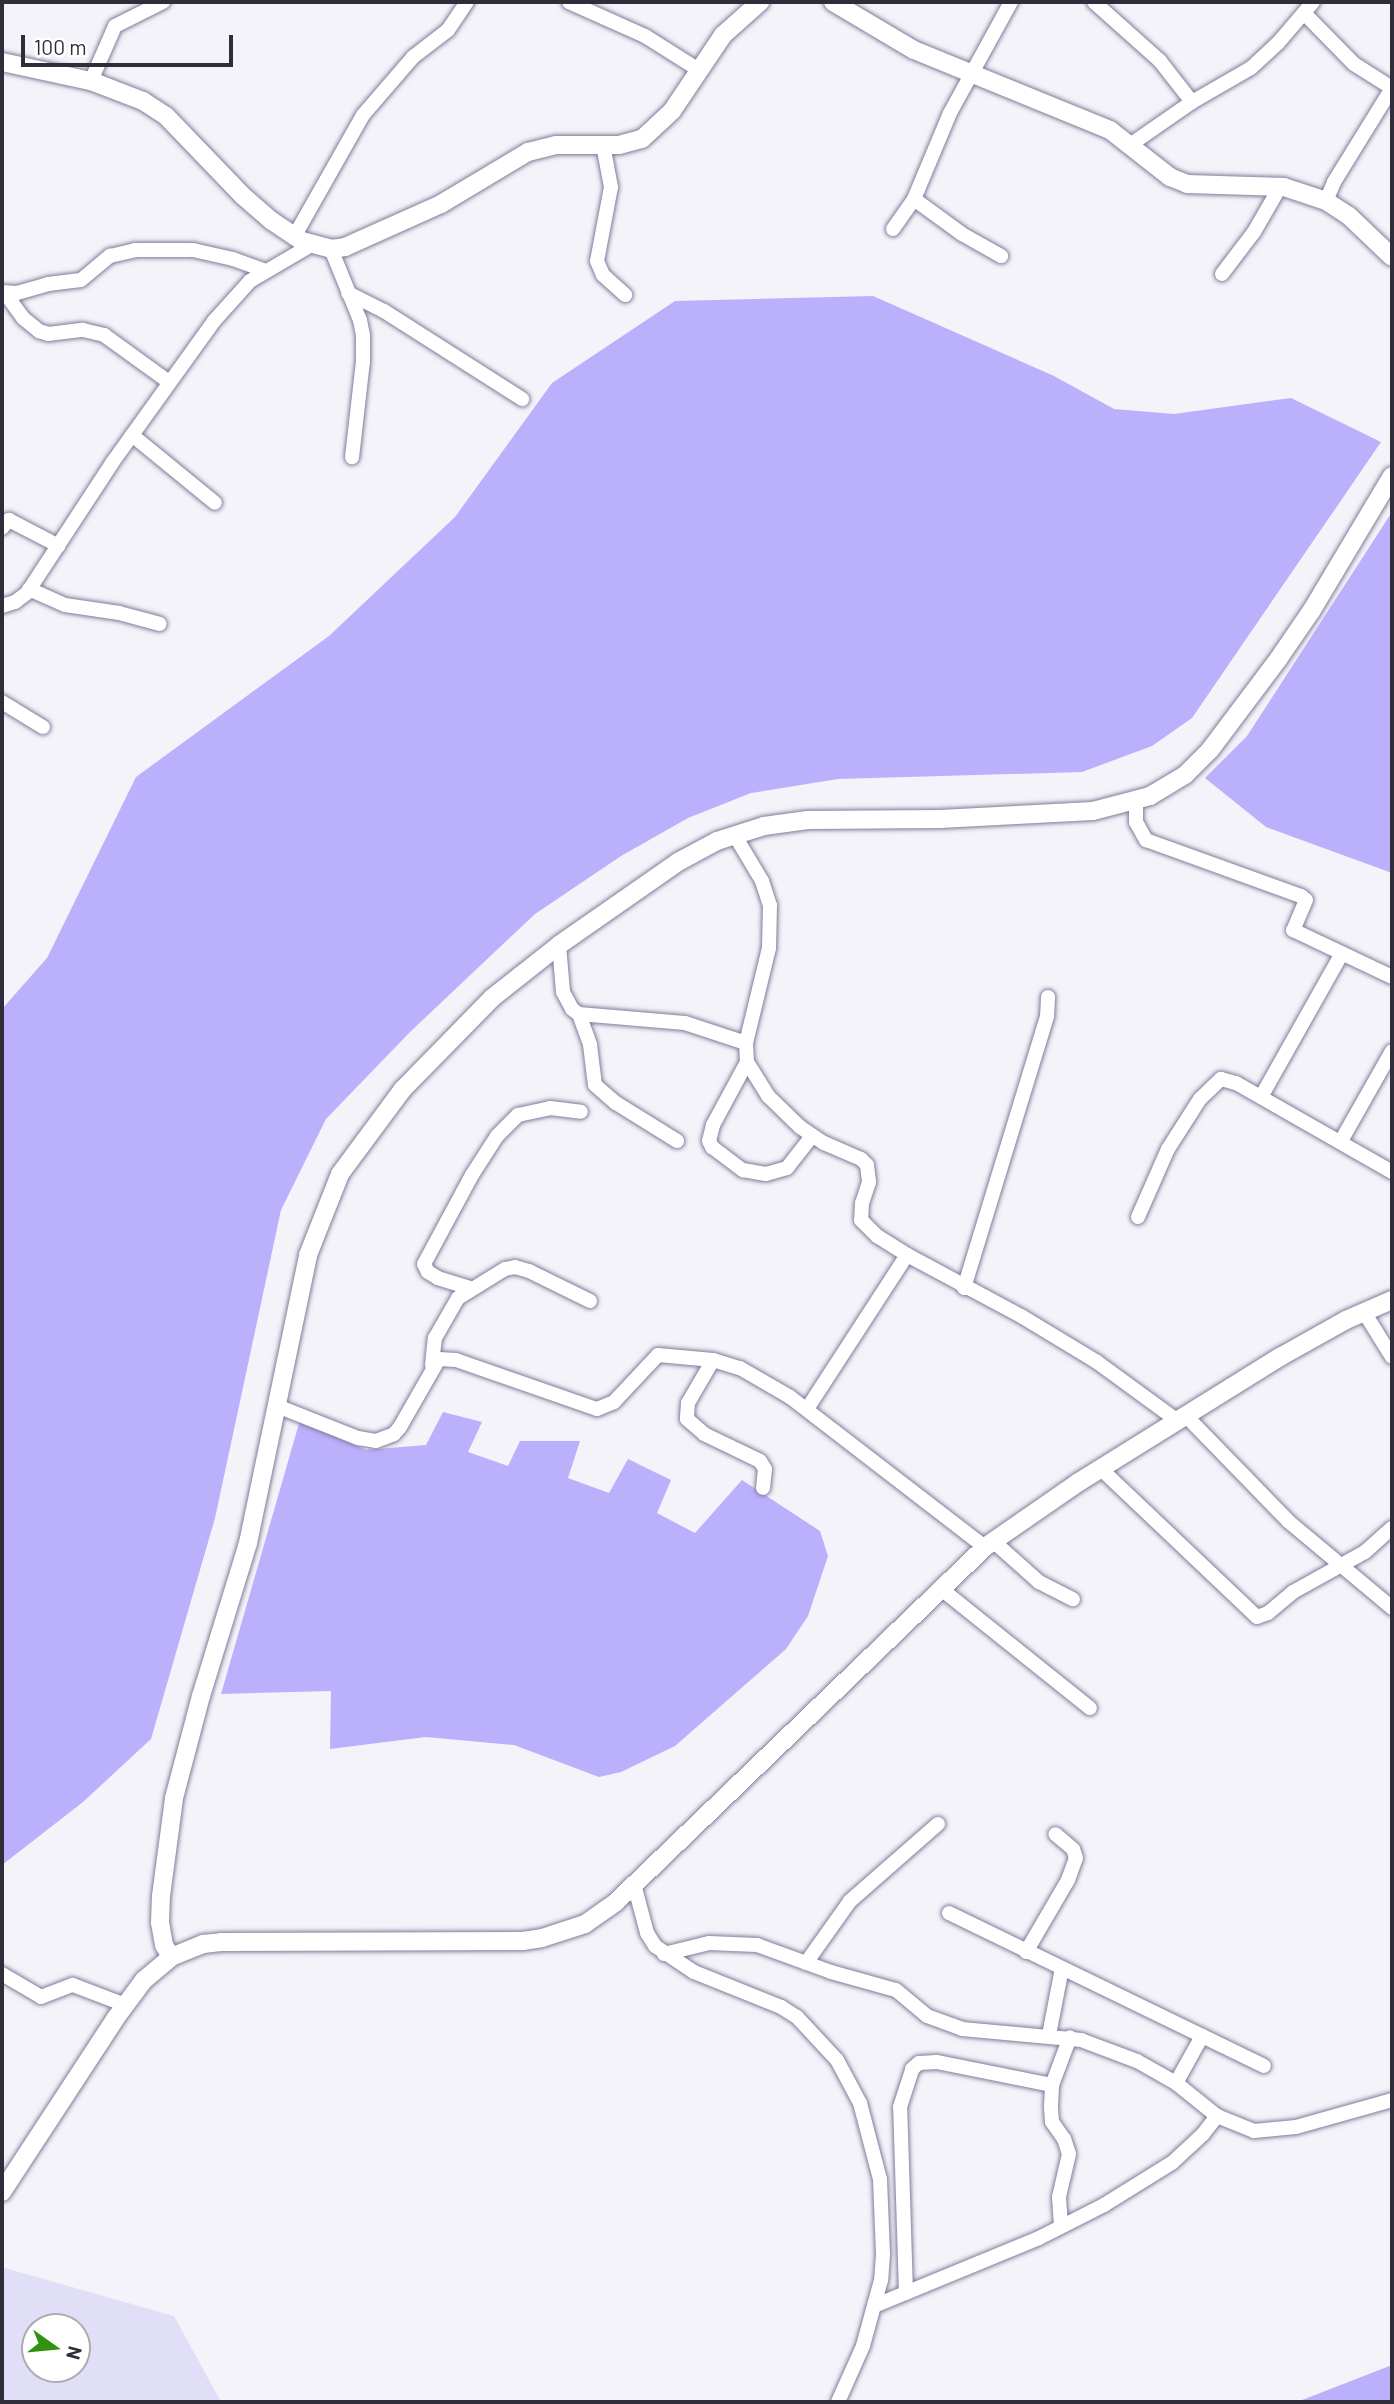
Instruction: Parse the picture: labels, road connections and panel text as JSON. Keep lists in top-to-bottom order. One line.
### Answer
{"scale_bar":"100 m","north":"right"}
